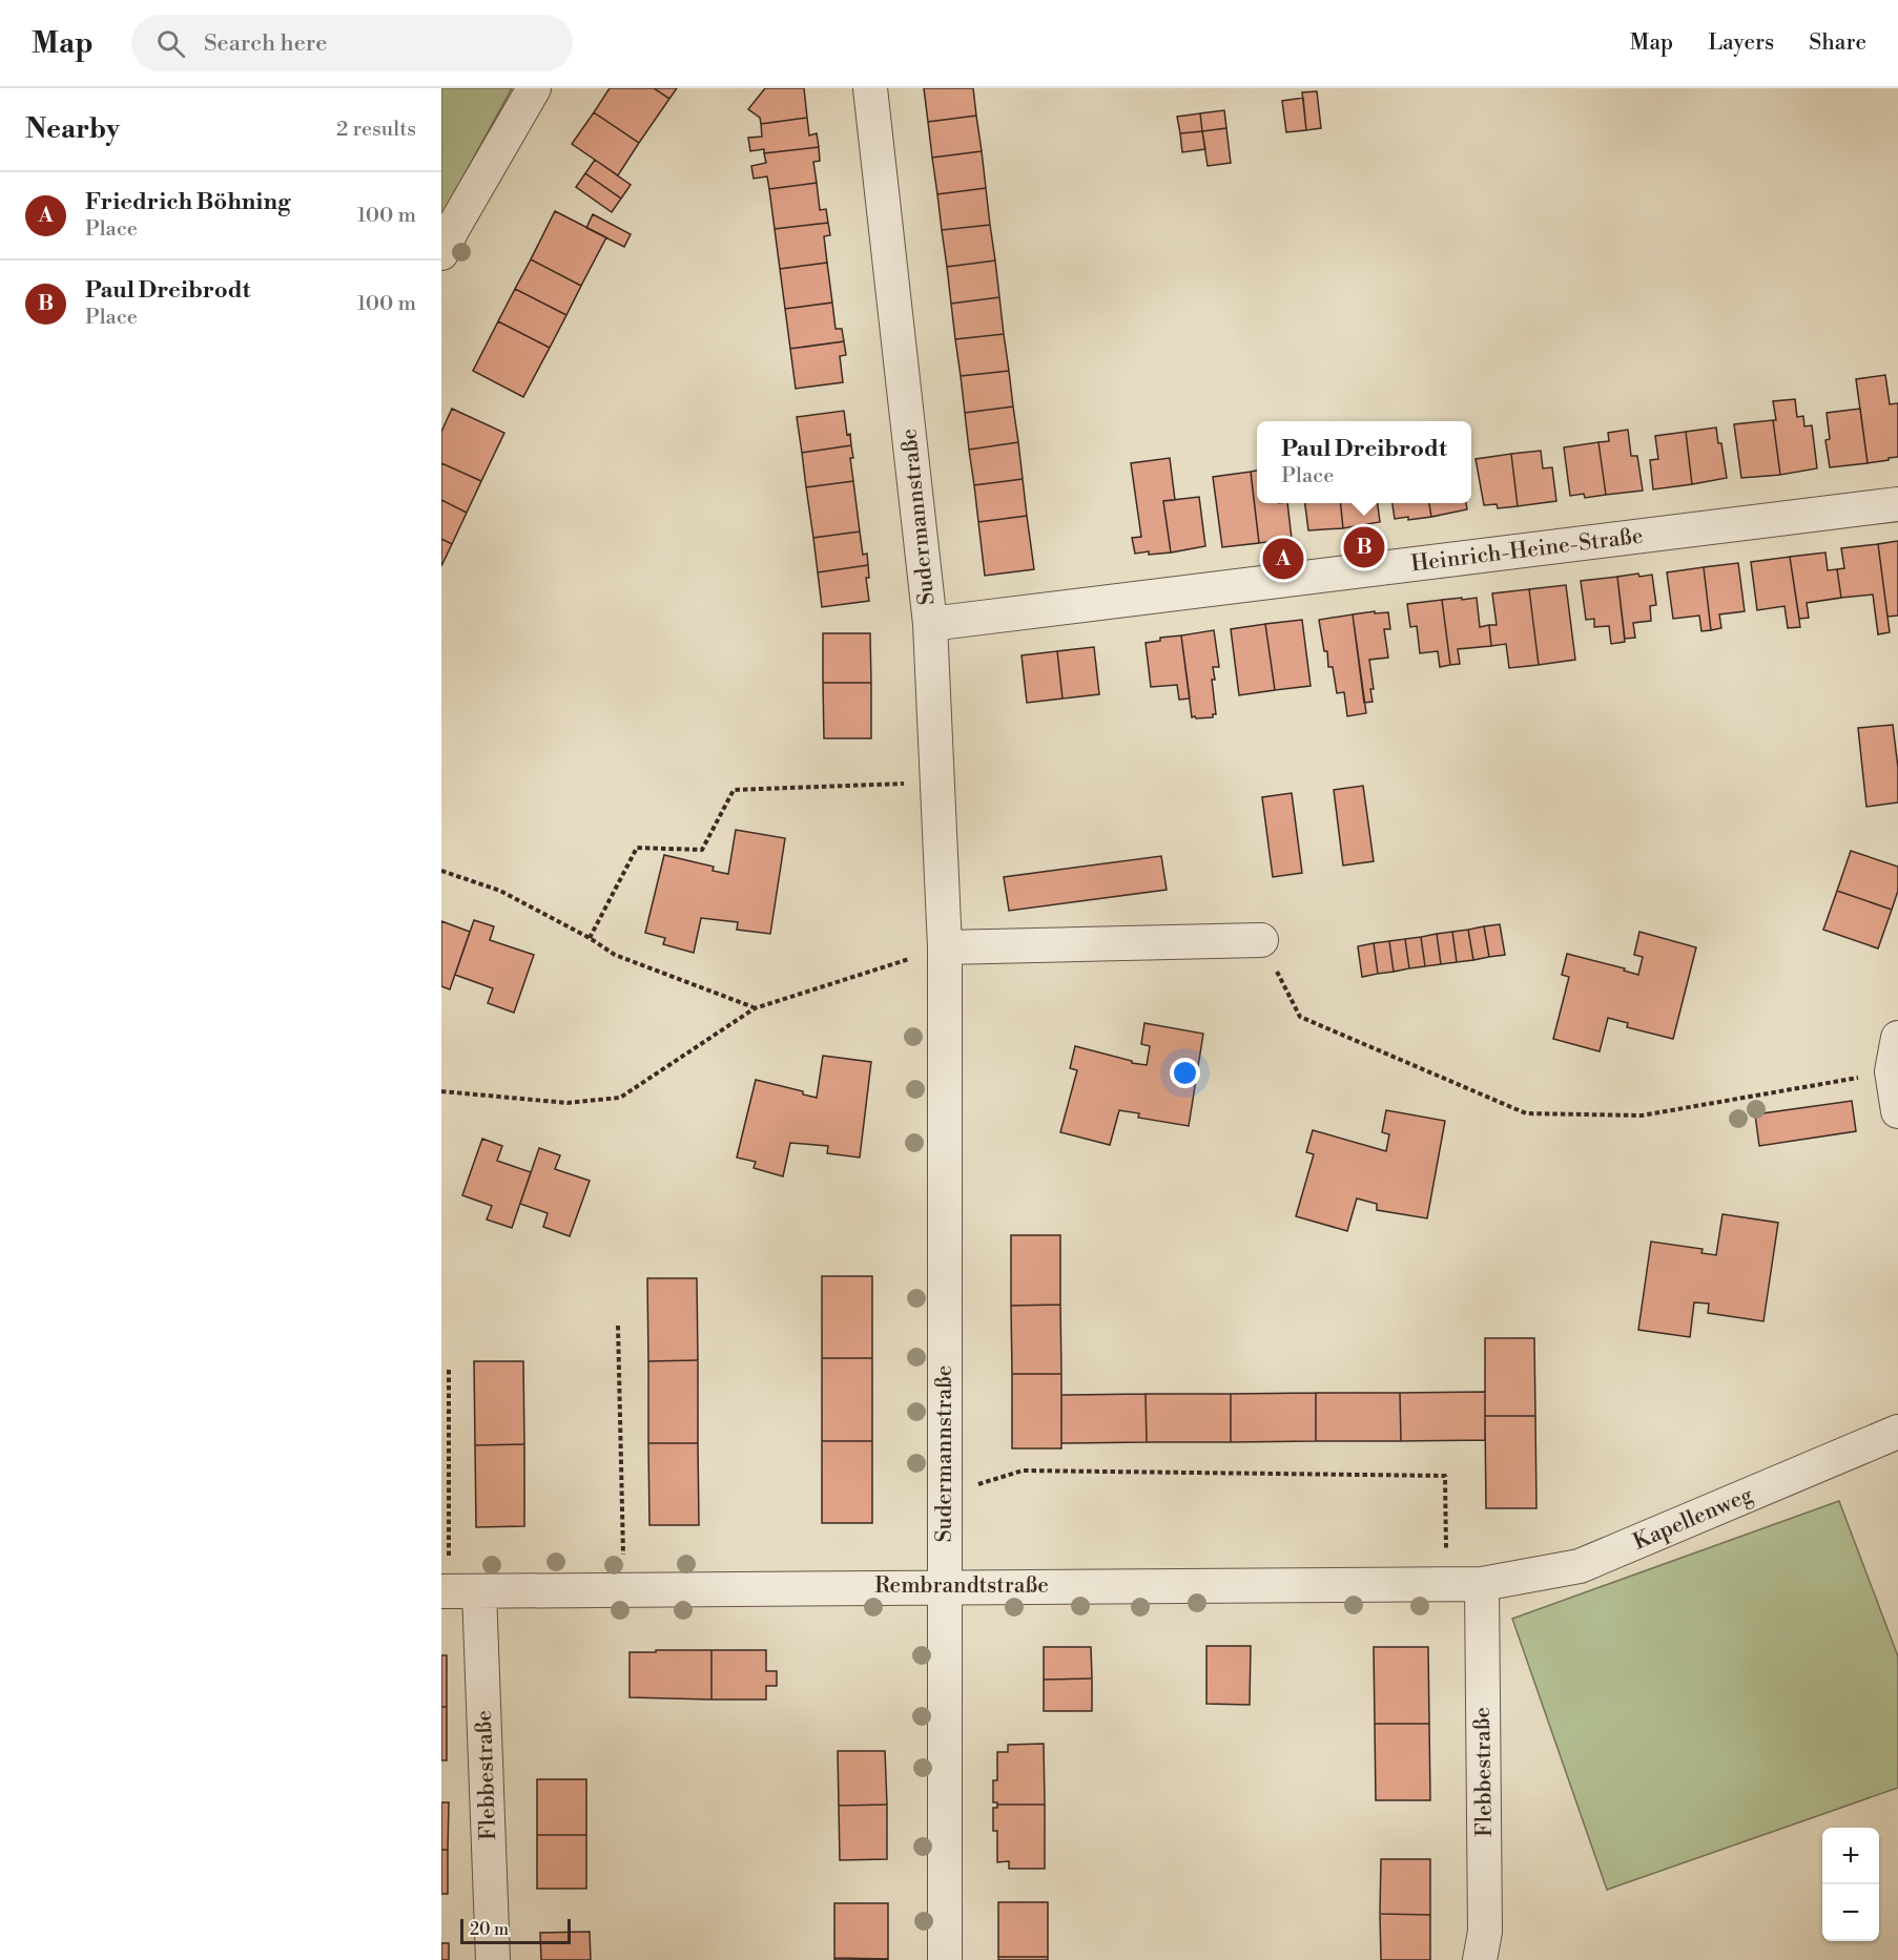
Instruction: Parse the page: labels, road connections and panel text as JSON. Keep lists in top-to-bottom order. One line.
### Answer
{"streets":{"street":["Sudermannstraße","Heinrich-Heine-Straße","Kapellenweg","Rembrandtstraße","Flebbestraße"]},"crossings":[["Sudermannstraße","Heinrich-Heine-Straße"],["Sudermannstraße","Rembrandtstraße"],["Kapellenweg","Rembrandtstraße"],["Kapellenweg","Flebbestraße"],["Rembrandtstraße","Flebbestraße"]],"scale_bar":"20 m","page":{"header":"Map","search":"Search here","nav":["Map","Layers","Share"],"heading":["Nearby","2 results"],"list":[{"mark":"A","name":"Friedrich Böhning","note":"Place","value":"100 m"},{"mark":"B","name":"Paul Dreibrodt","note":"Place","value":"100 m"}],"popup":["Paul Dreibrodt","Place"],"pins":["B","A"],"map_buttons":["+","−"],"scale":"20 m"}}
